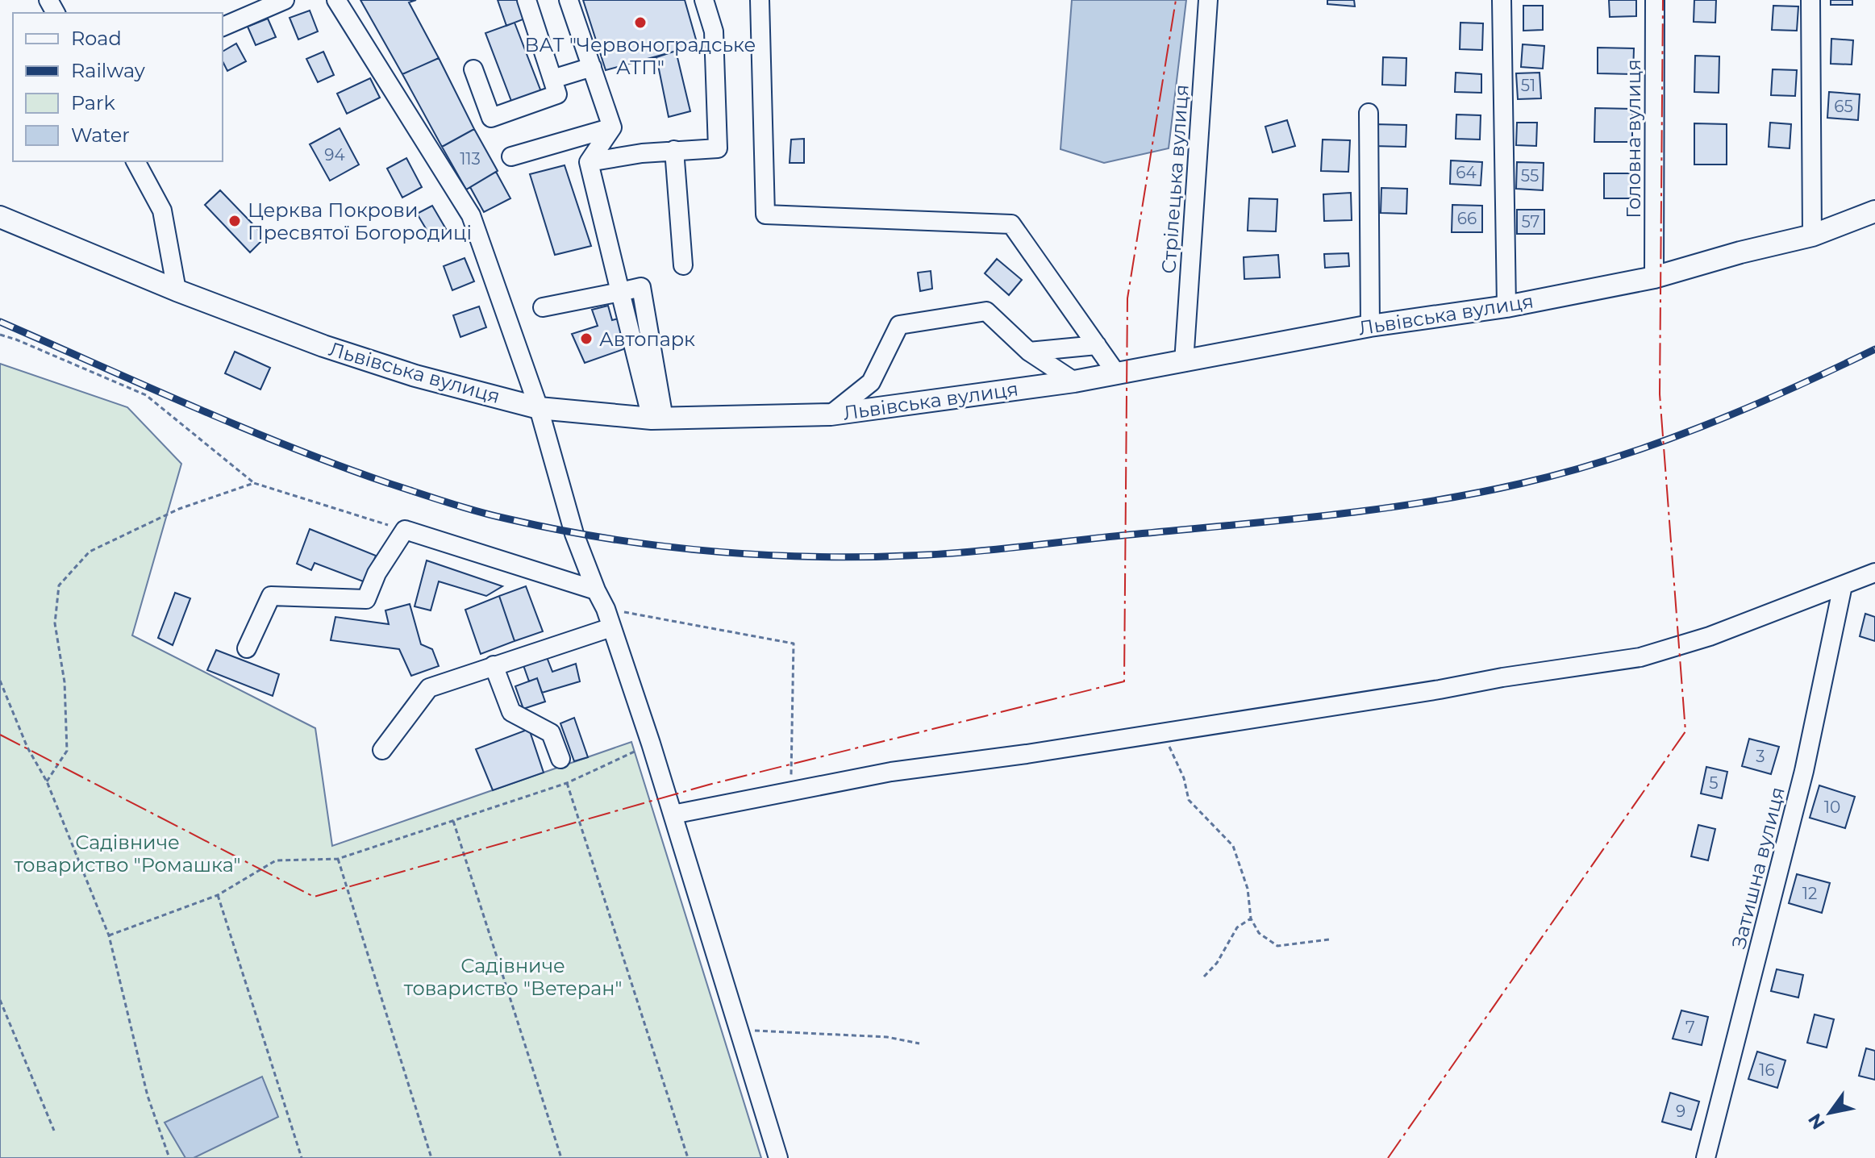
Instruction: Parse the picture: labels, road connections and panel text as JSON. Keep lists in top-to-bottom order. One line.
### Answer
{"streets":{"main road":["Львівська вулиця"],"street":["Головна вулиця","Стрілецька вулиця","Затишна вулиця"]},"crossings":[["Головна вулиця","Львівська вулиця"],["Стрілецька вулиця","Львівська вулиця"]],"parks":["Садівниче товариство \"Ромашка\"","Садівниче товариство \"Ветеран\""],"places":["ВАТ \"Червоноградське АТП\"","Церква Покрови Пресвятої Богородиці","Автопарк"],"house_numbers":["51","65","94","113","64","55","66","57","3","5","10","12","7","16","9"],"legend":["Road","Railway","Park","Water"],"north":"bottom left"}
